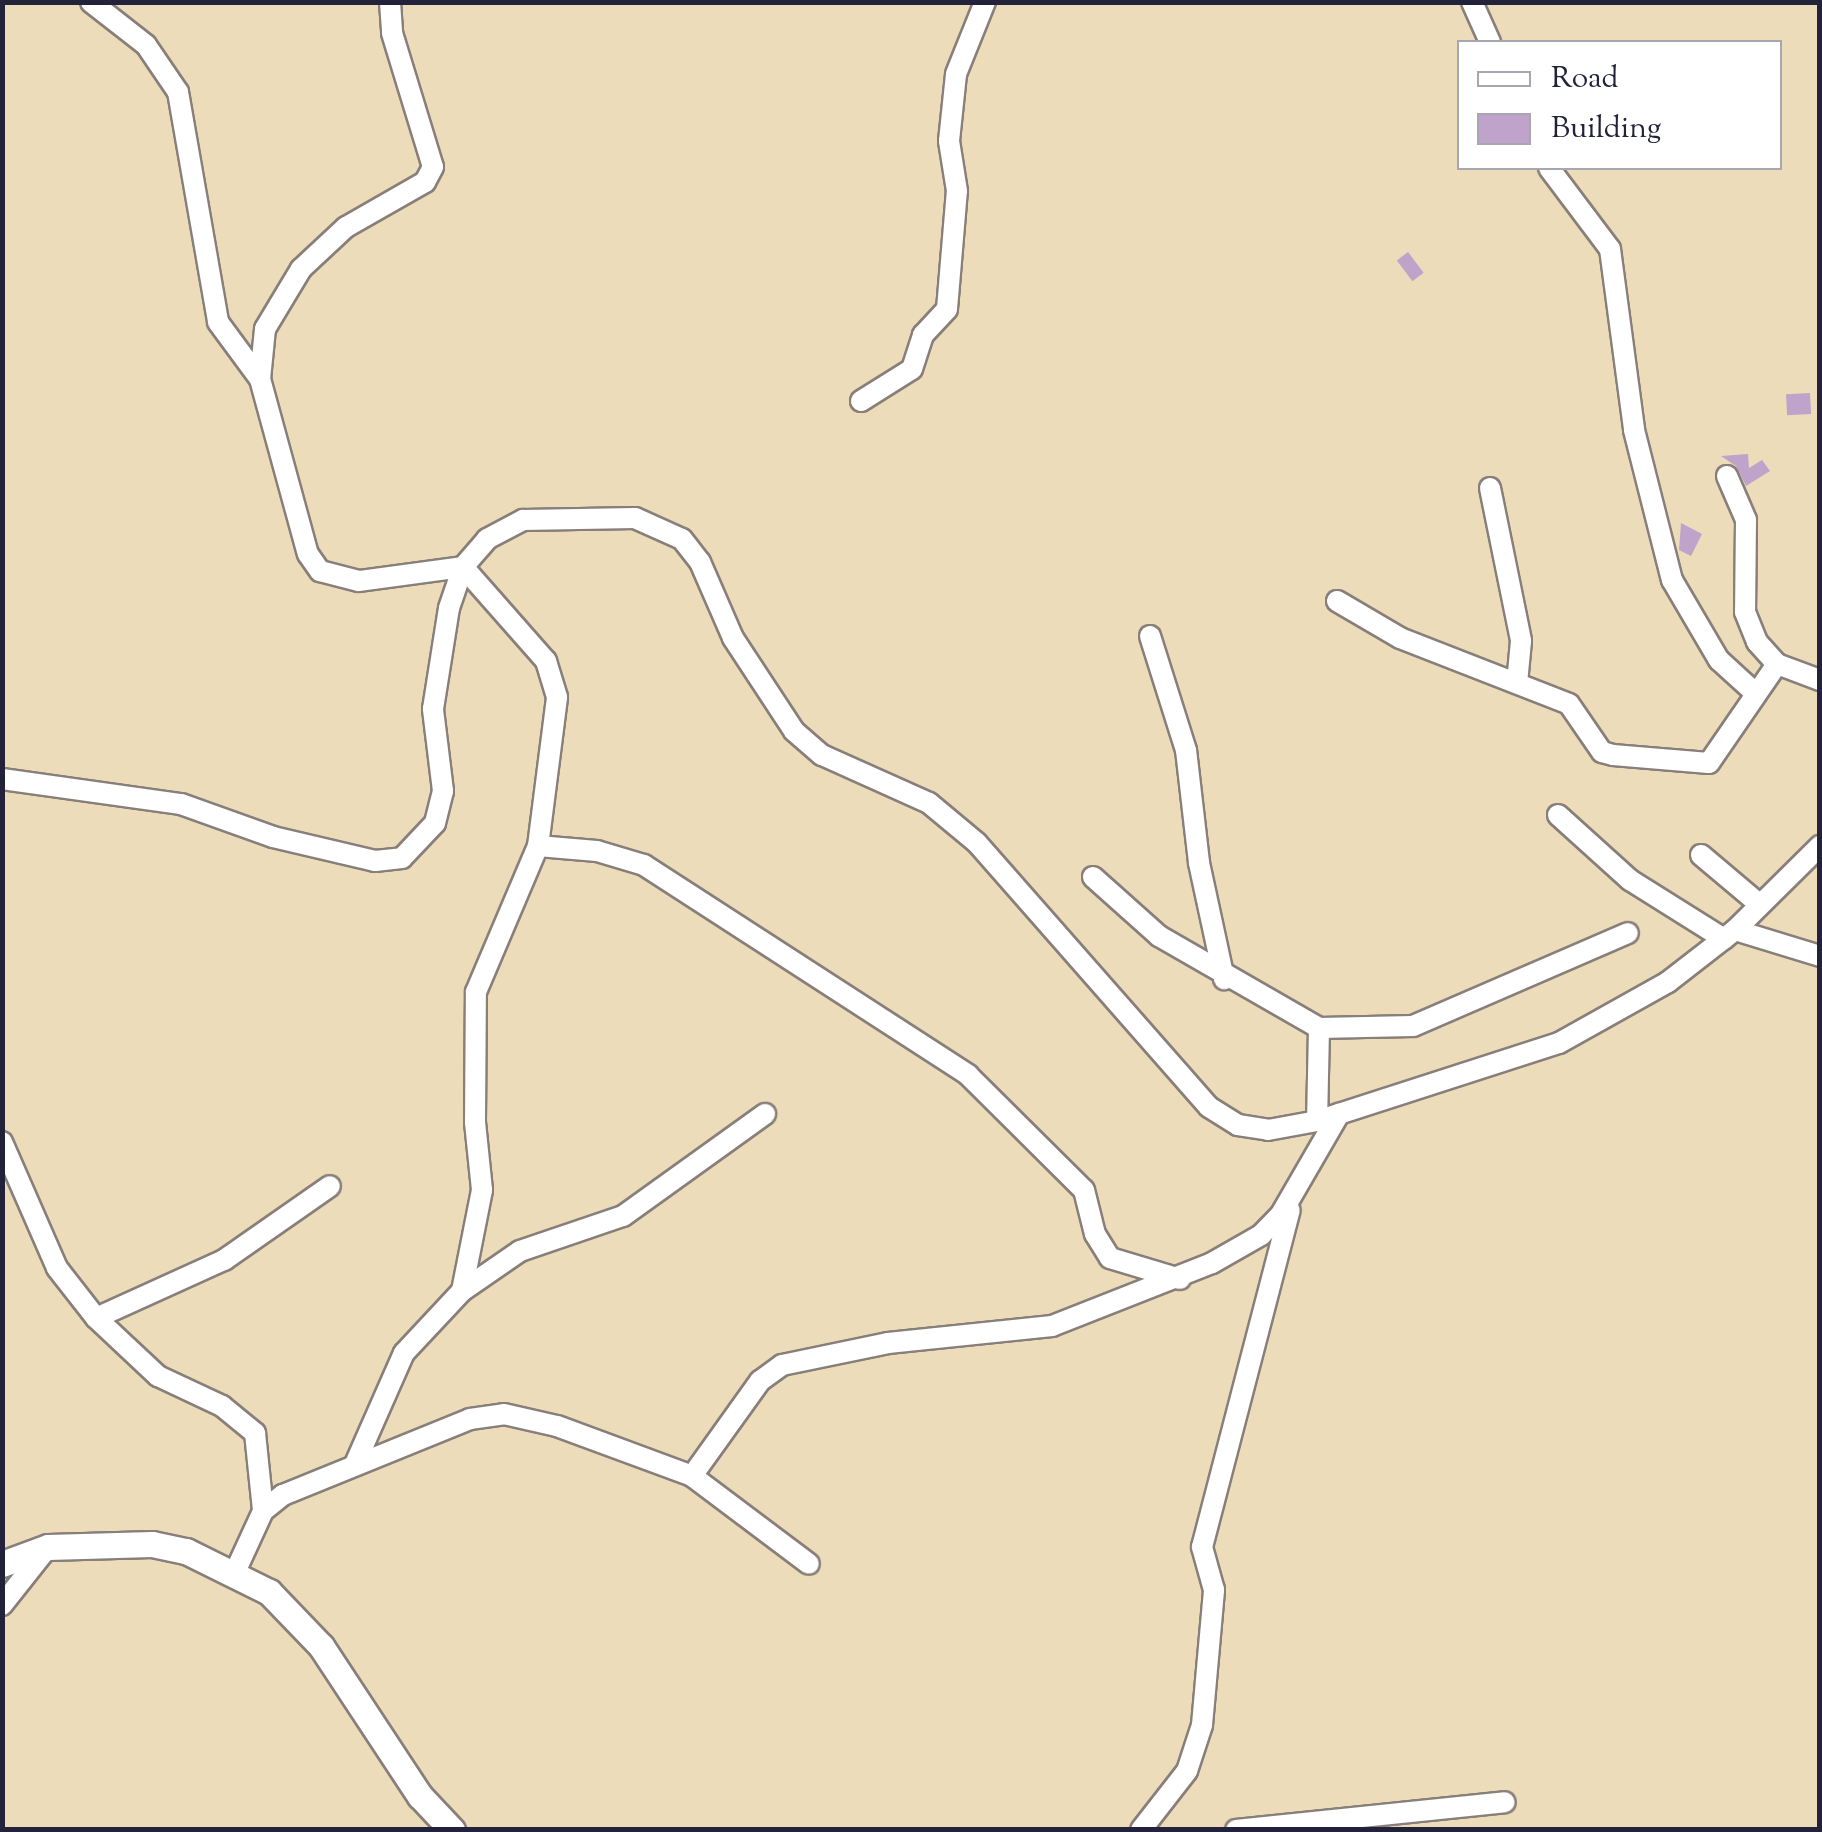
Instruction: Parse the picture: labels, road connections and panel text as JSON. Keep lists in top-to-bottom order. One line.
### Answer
{"legend":["Road","Building"]}
